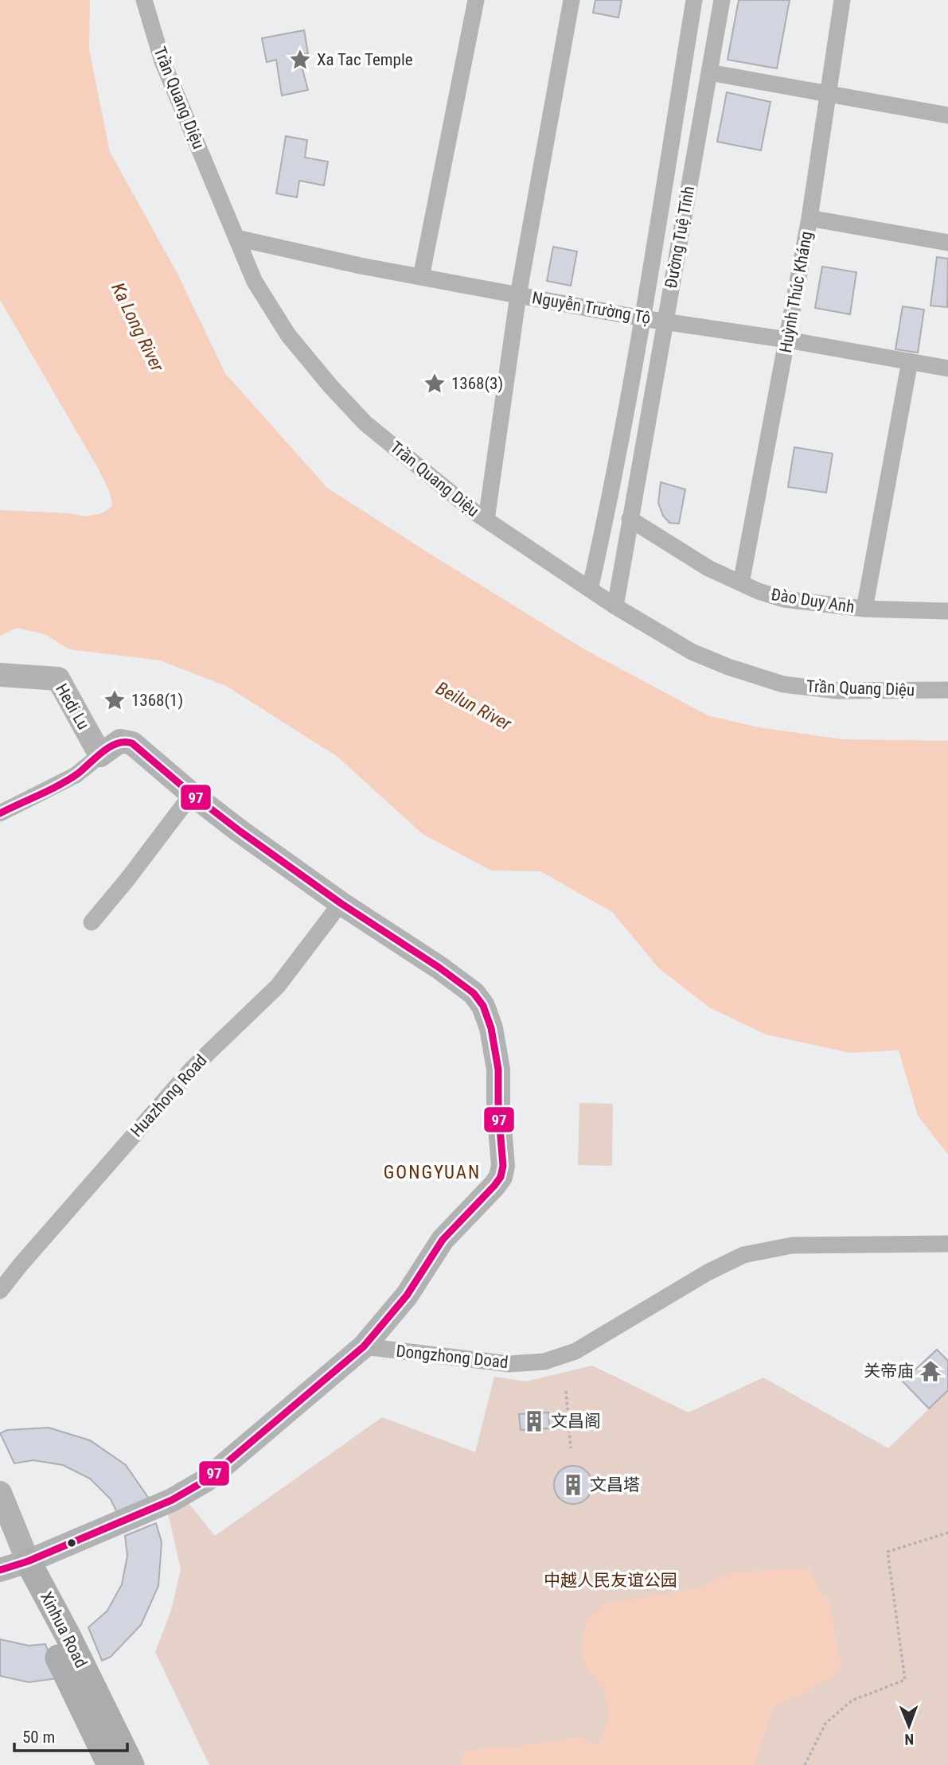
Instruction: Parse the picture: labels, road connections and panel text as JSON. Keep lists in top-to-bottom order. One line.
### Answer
{"streets":{"main road":["Xinhua Road"],"street":["Trần Quang Diệu","Đường Tuệ Tĩnh","Huỳnh Thúc Kháng","Nguyễn Trường Tộ","Đào Duy Anh","Hedi Lu","Huazhong Road","Dongzhong Doad"]},"crossings":[["Trần Quang Diệu","Đường Tuệ Tĩnh"],["Trần Quang Diệu","Nguyễn Trường Tộ"],["Đường Tuệ Tĩnh","Nguyễn Trường Tộ"],["Đường Tuệ Tĩnh","Đào Duy Anh"],["Huỳnh Thúc Kháng","Nguyễn Trường Tộ"],["Huỳnh Thúc Kháng","Đào Duy Anh"]],"districts":["GONGYUAN"],"water":["Ka Long River","Beilun River"],"parks":["中越人民友谊公园"],"places":{"place":["Xa Tac Temple","1368(3)","1368(1)"],"temple":["关帝庙"],"building":["文昌阁","文昌塔"]},"lines":["transit line 97"],"scale_bar":"50 m","north":"bottom"}
